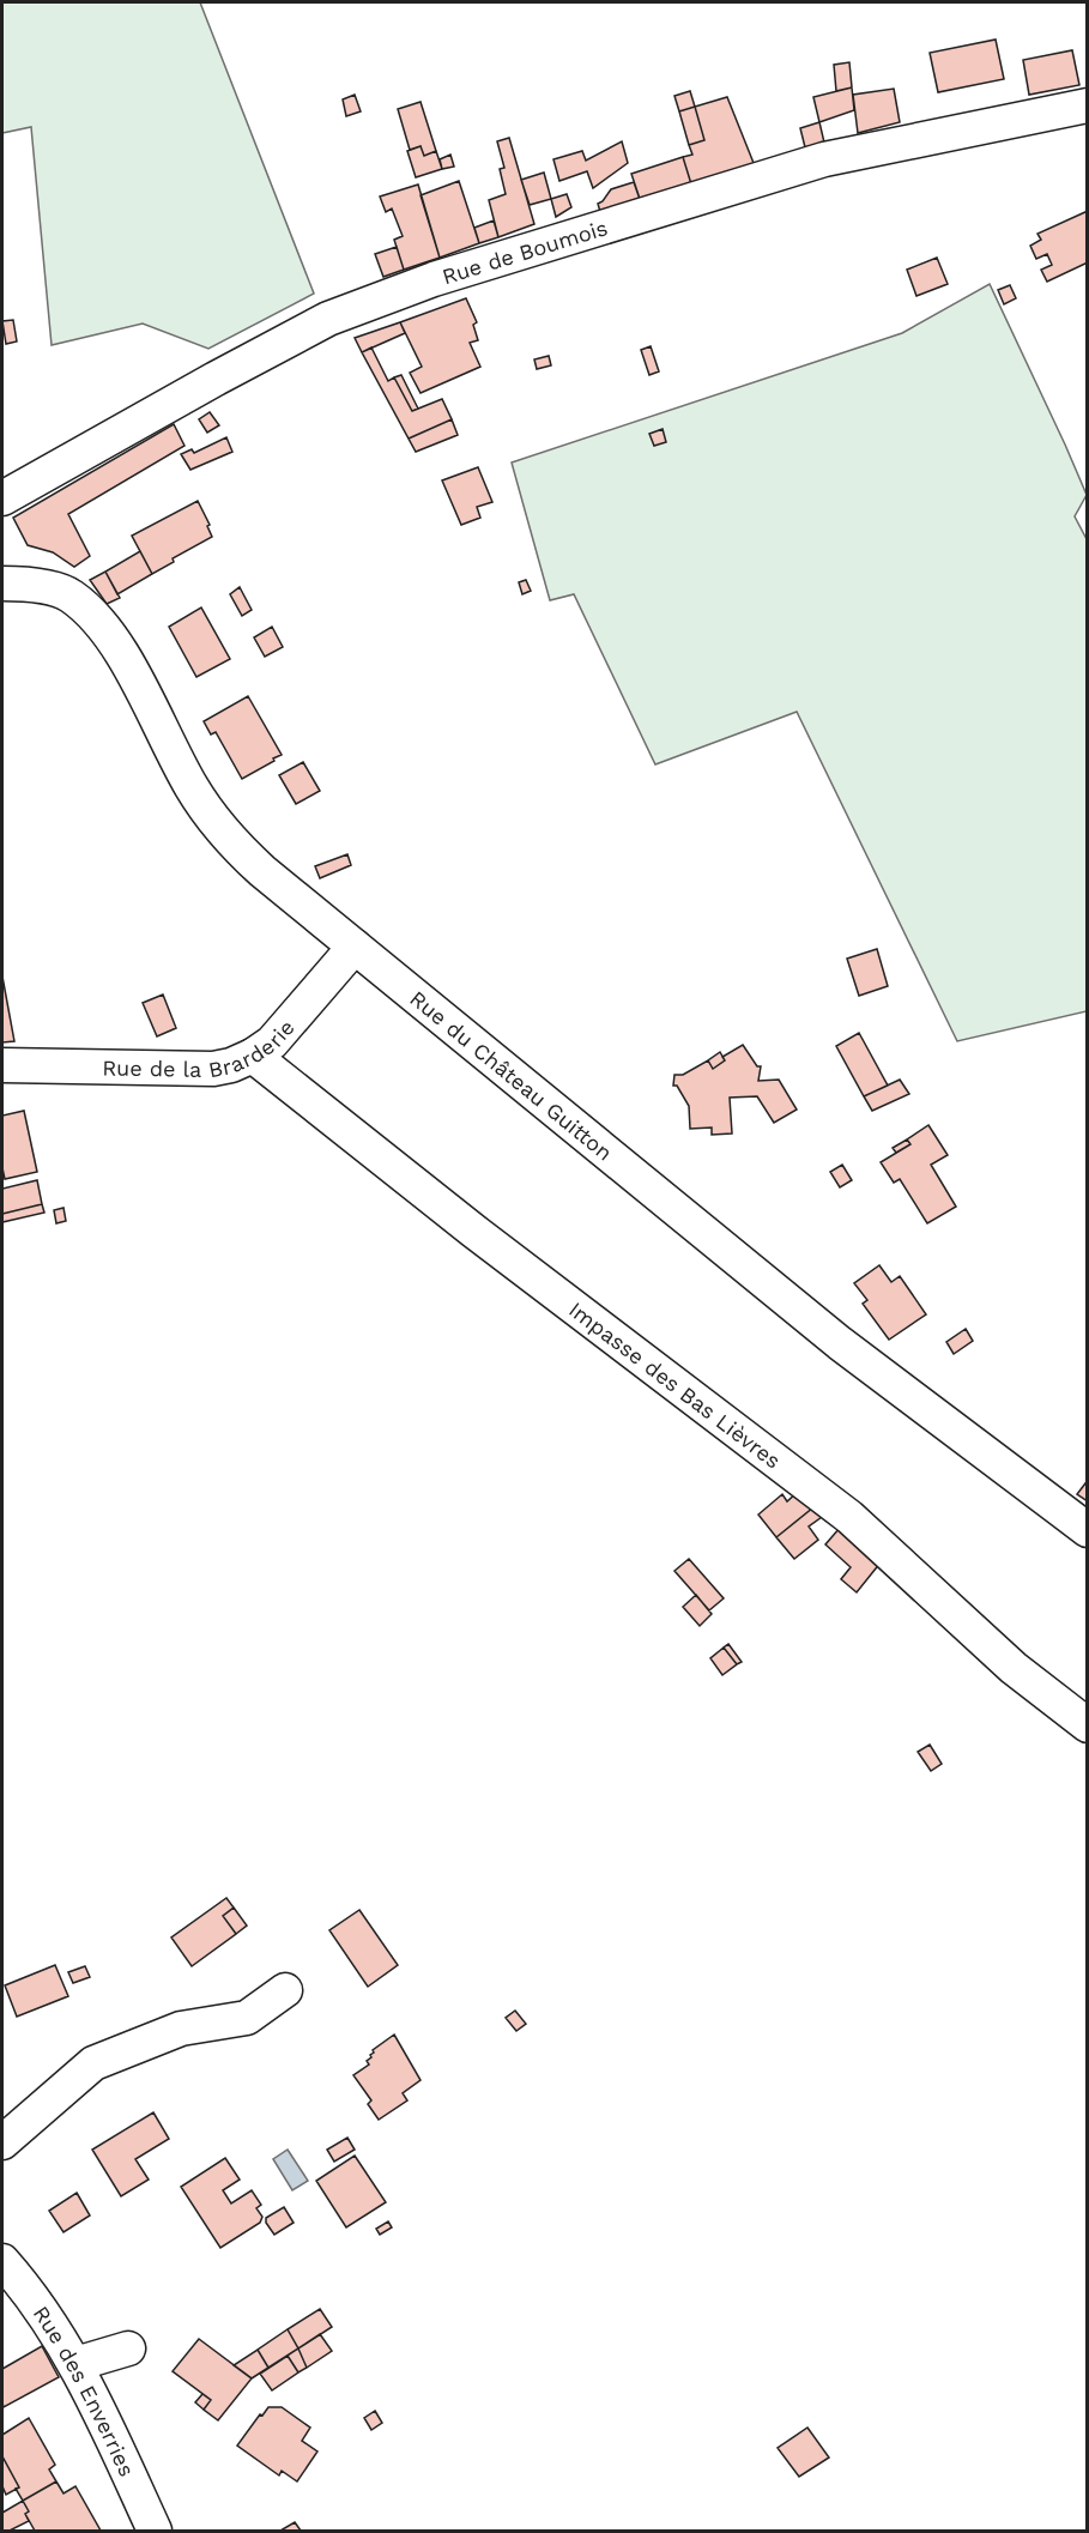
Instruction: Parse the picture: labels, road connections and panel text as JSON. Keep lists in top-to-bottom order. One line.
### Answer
{"streets":{"street":["Rue de Boumois","Rue de la Brarderie","Rue du Château Guitton","Impasse des Bas Lièvres","Rue des Enverries"]},"crossings":[["Rue de la Brarderie","Rue du Château Guitton"],["Rue de la Brarderie","Impasse des Bas Lièvres"]]}
